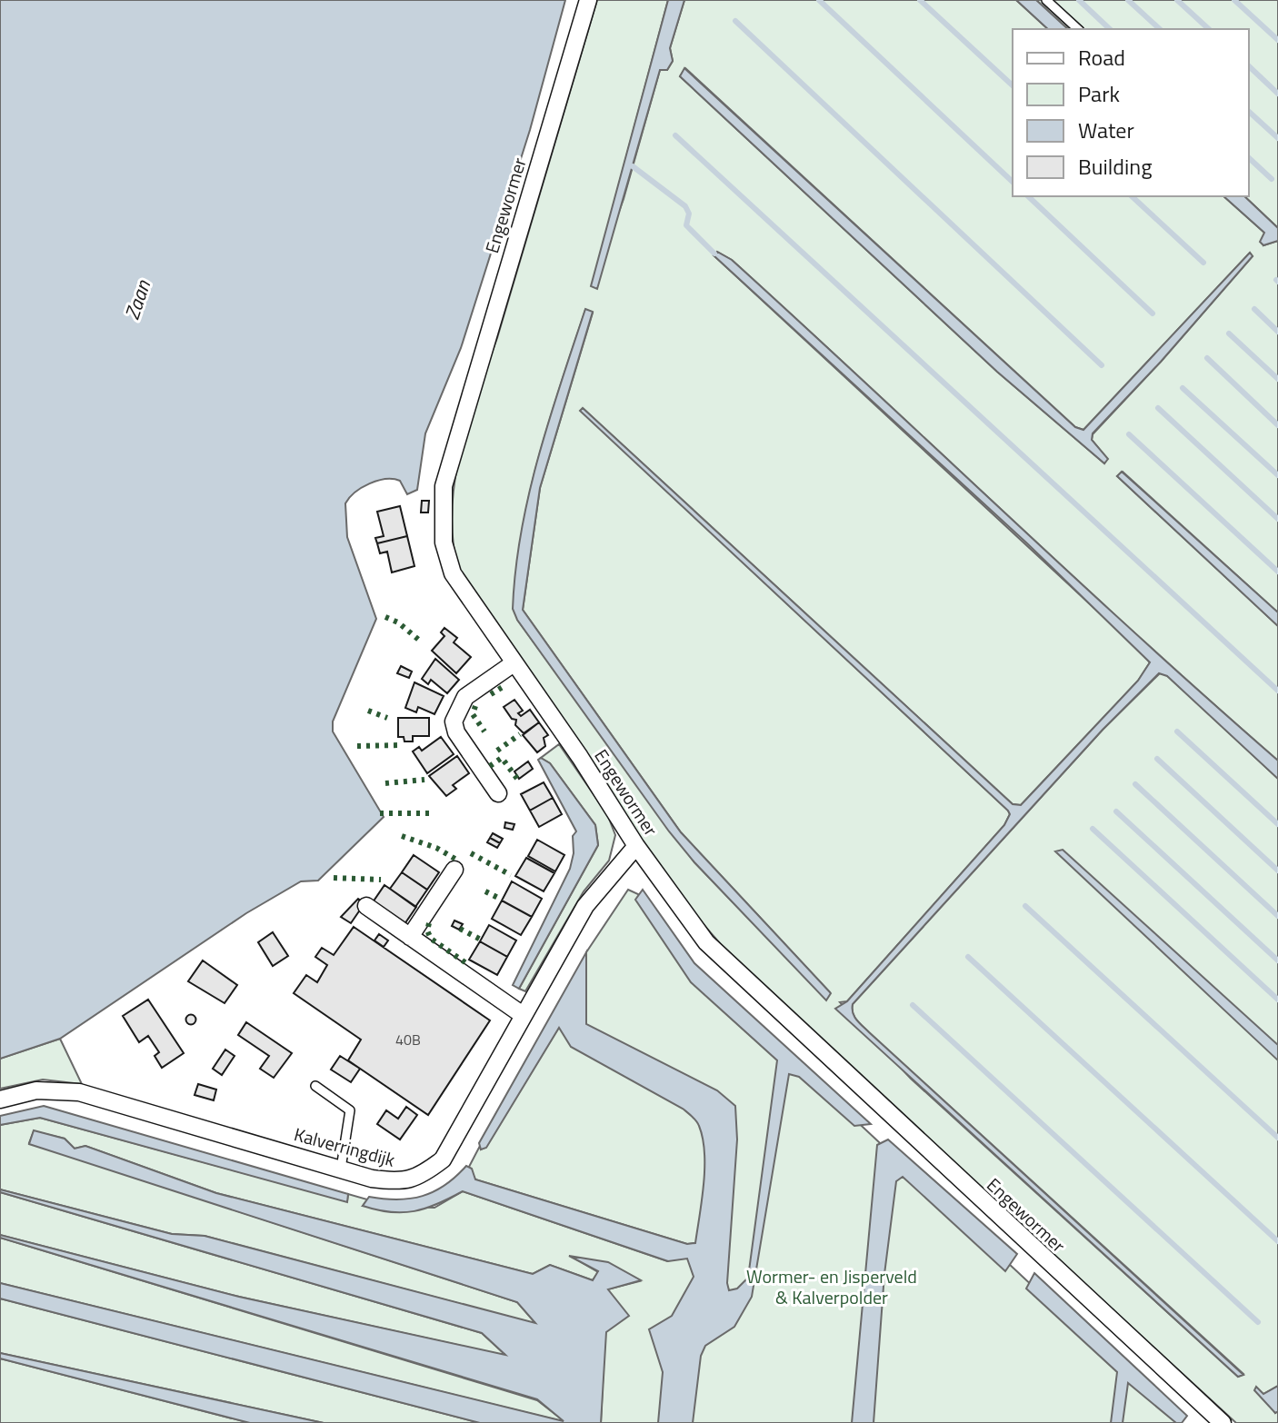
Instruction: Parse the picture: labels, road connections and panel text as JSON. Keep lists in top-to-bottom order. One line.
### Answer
{"streets":{"street":["Engewormer","Kalverringdijk"]},"crossings":[["Engewormer","Kalverringdijk"]],"water":["Zaan"],"parks":["Wormer- en Jisperveld & Kalverpolder"],"house_numbers":["40B"],"legend":["Road","Park","Water","Building"]}
